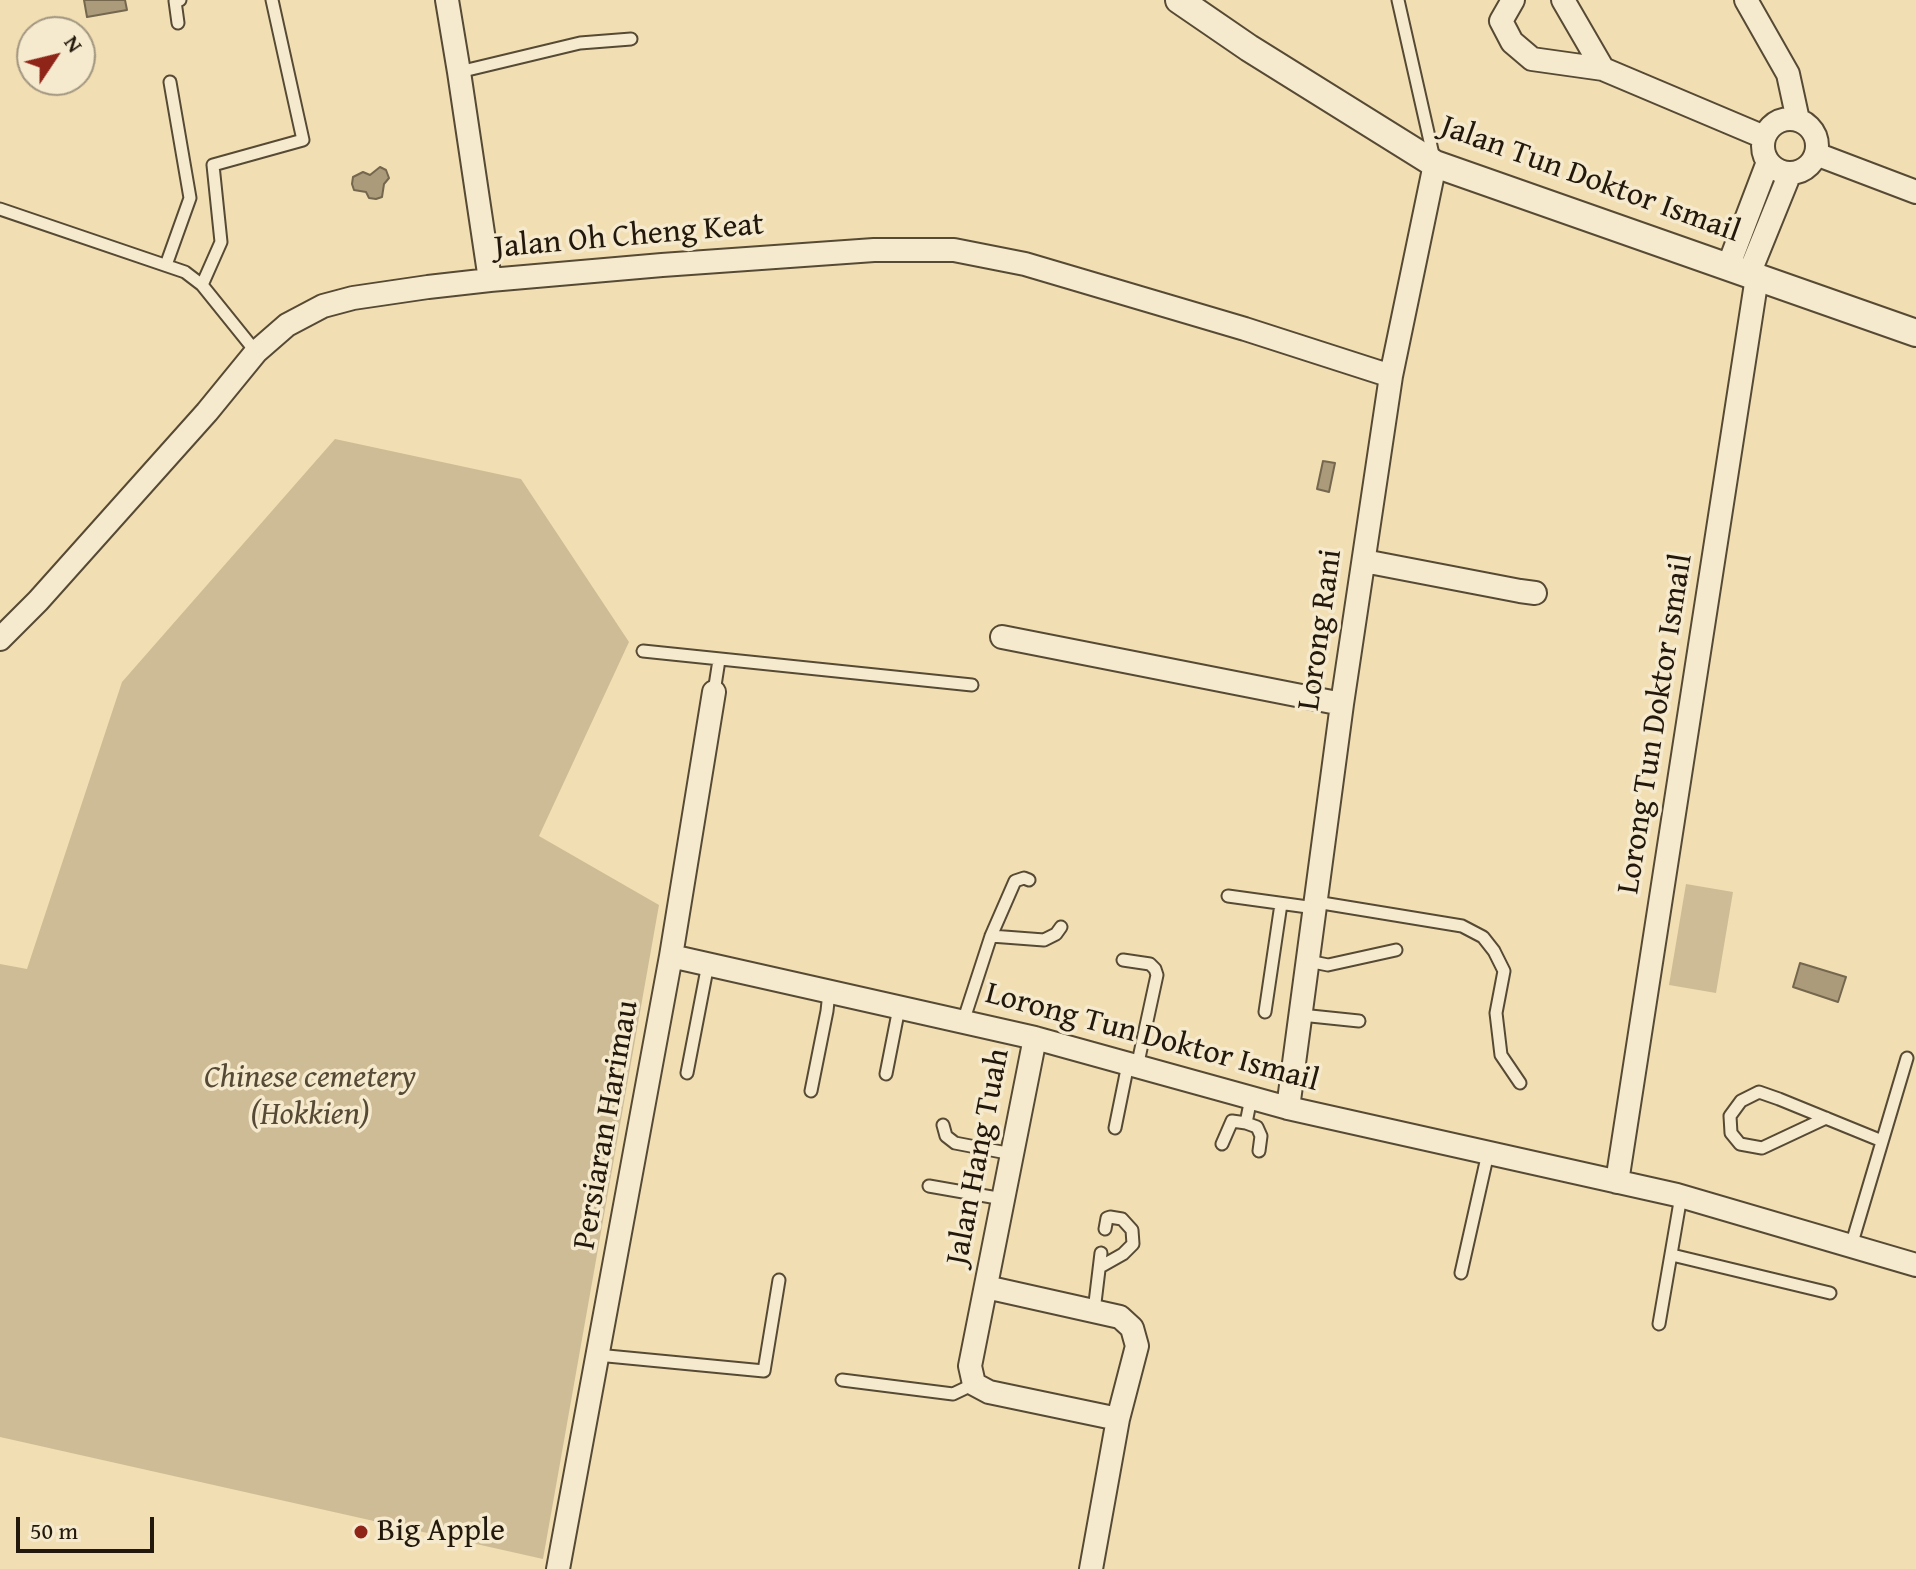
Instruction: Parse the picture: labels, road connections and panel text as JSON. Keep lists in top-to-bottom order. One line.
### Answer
{"streets":{"street":["Jalan Tun Doktor Ismail","Jalan Oh Cheng Keat","Lorong Rani","Lorong Tun Doktor Ismail","Persiaran Harimau","Jalan Hang Tuah"]},"crossings":[["Jalan Tun Doktor Ismail","Lorong Rani"],["Jalan Tun Doktor Ismail","Lorong Tun Doktor Ismail"],["Jalan Oh Cheng Keat","Lorong Rani"],["Lorong Rani","Lorong Tun Doktor Ismail"],["Lorong Tun Doktor Ismail","Persiaran Harimau"],["Lorong Tun Doktor Ismail","Jalan Hang Tuah"]],"parks":["Chinese cemetery (Hokkien)"],"places":["Big Apple"],"scale_bar":"50 m","north":"top right"}
